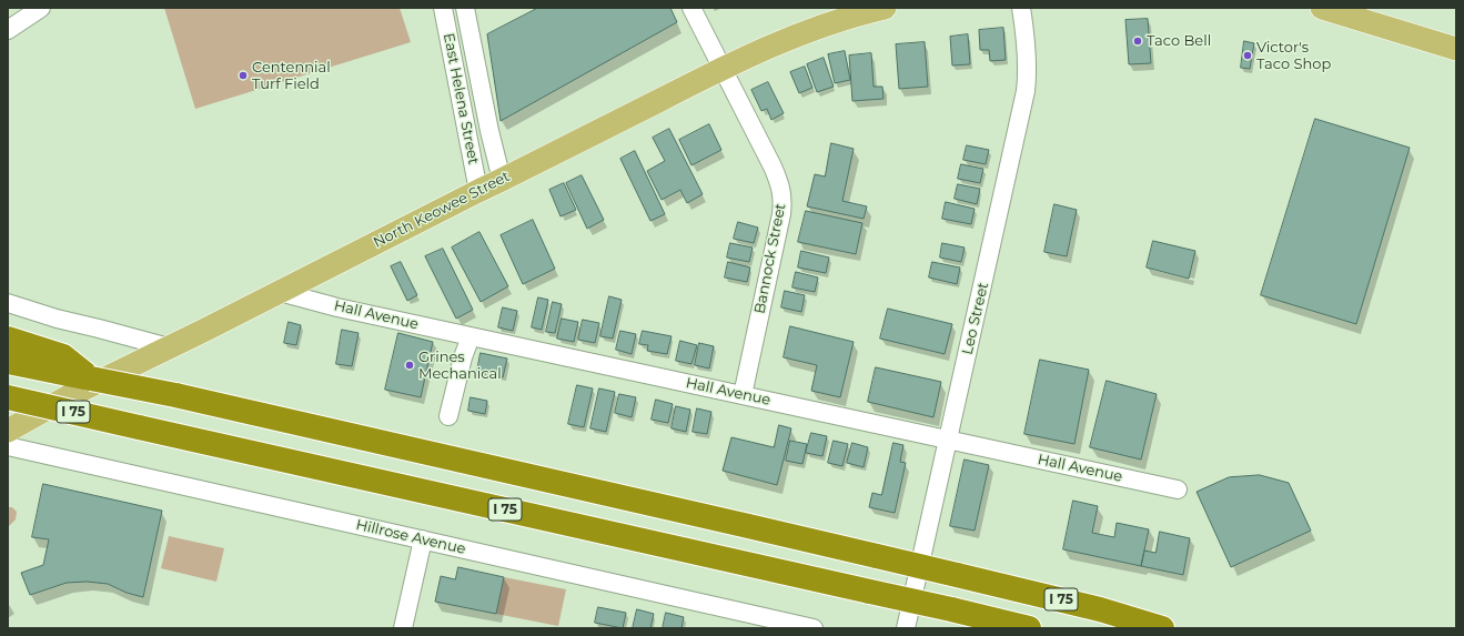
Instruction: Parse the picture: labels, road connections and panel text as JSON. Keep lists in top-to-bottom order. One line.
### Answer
{"streets":{"highway":["I 75"],"main road":["North Keowee Street"],"street":["East Helena Street","Bannock Street","Hall Avenue","Leo Street","Hillrose Avenue"]},"crossings":[["East Helena Street","North Keowee Street"],["North Keowee Street","Bannock Street"],["North Keowee Street","Hall Avenue"],["Bannock Street","Hall Avenue"],["Hall Avenue","Leo Street"]],"places":["Taco Bell","Victor's Taco Shop","Centennial Turf Field","Grines Mechanical"]}
